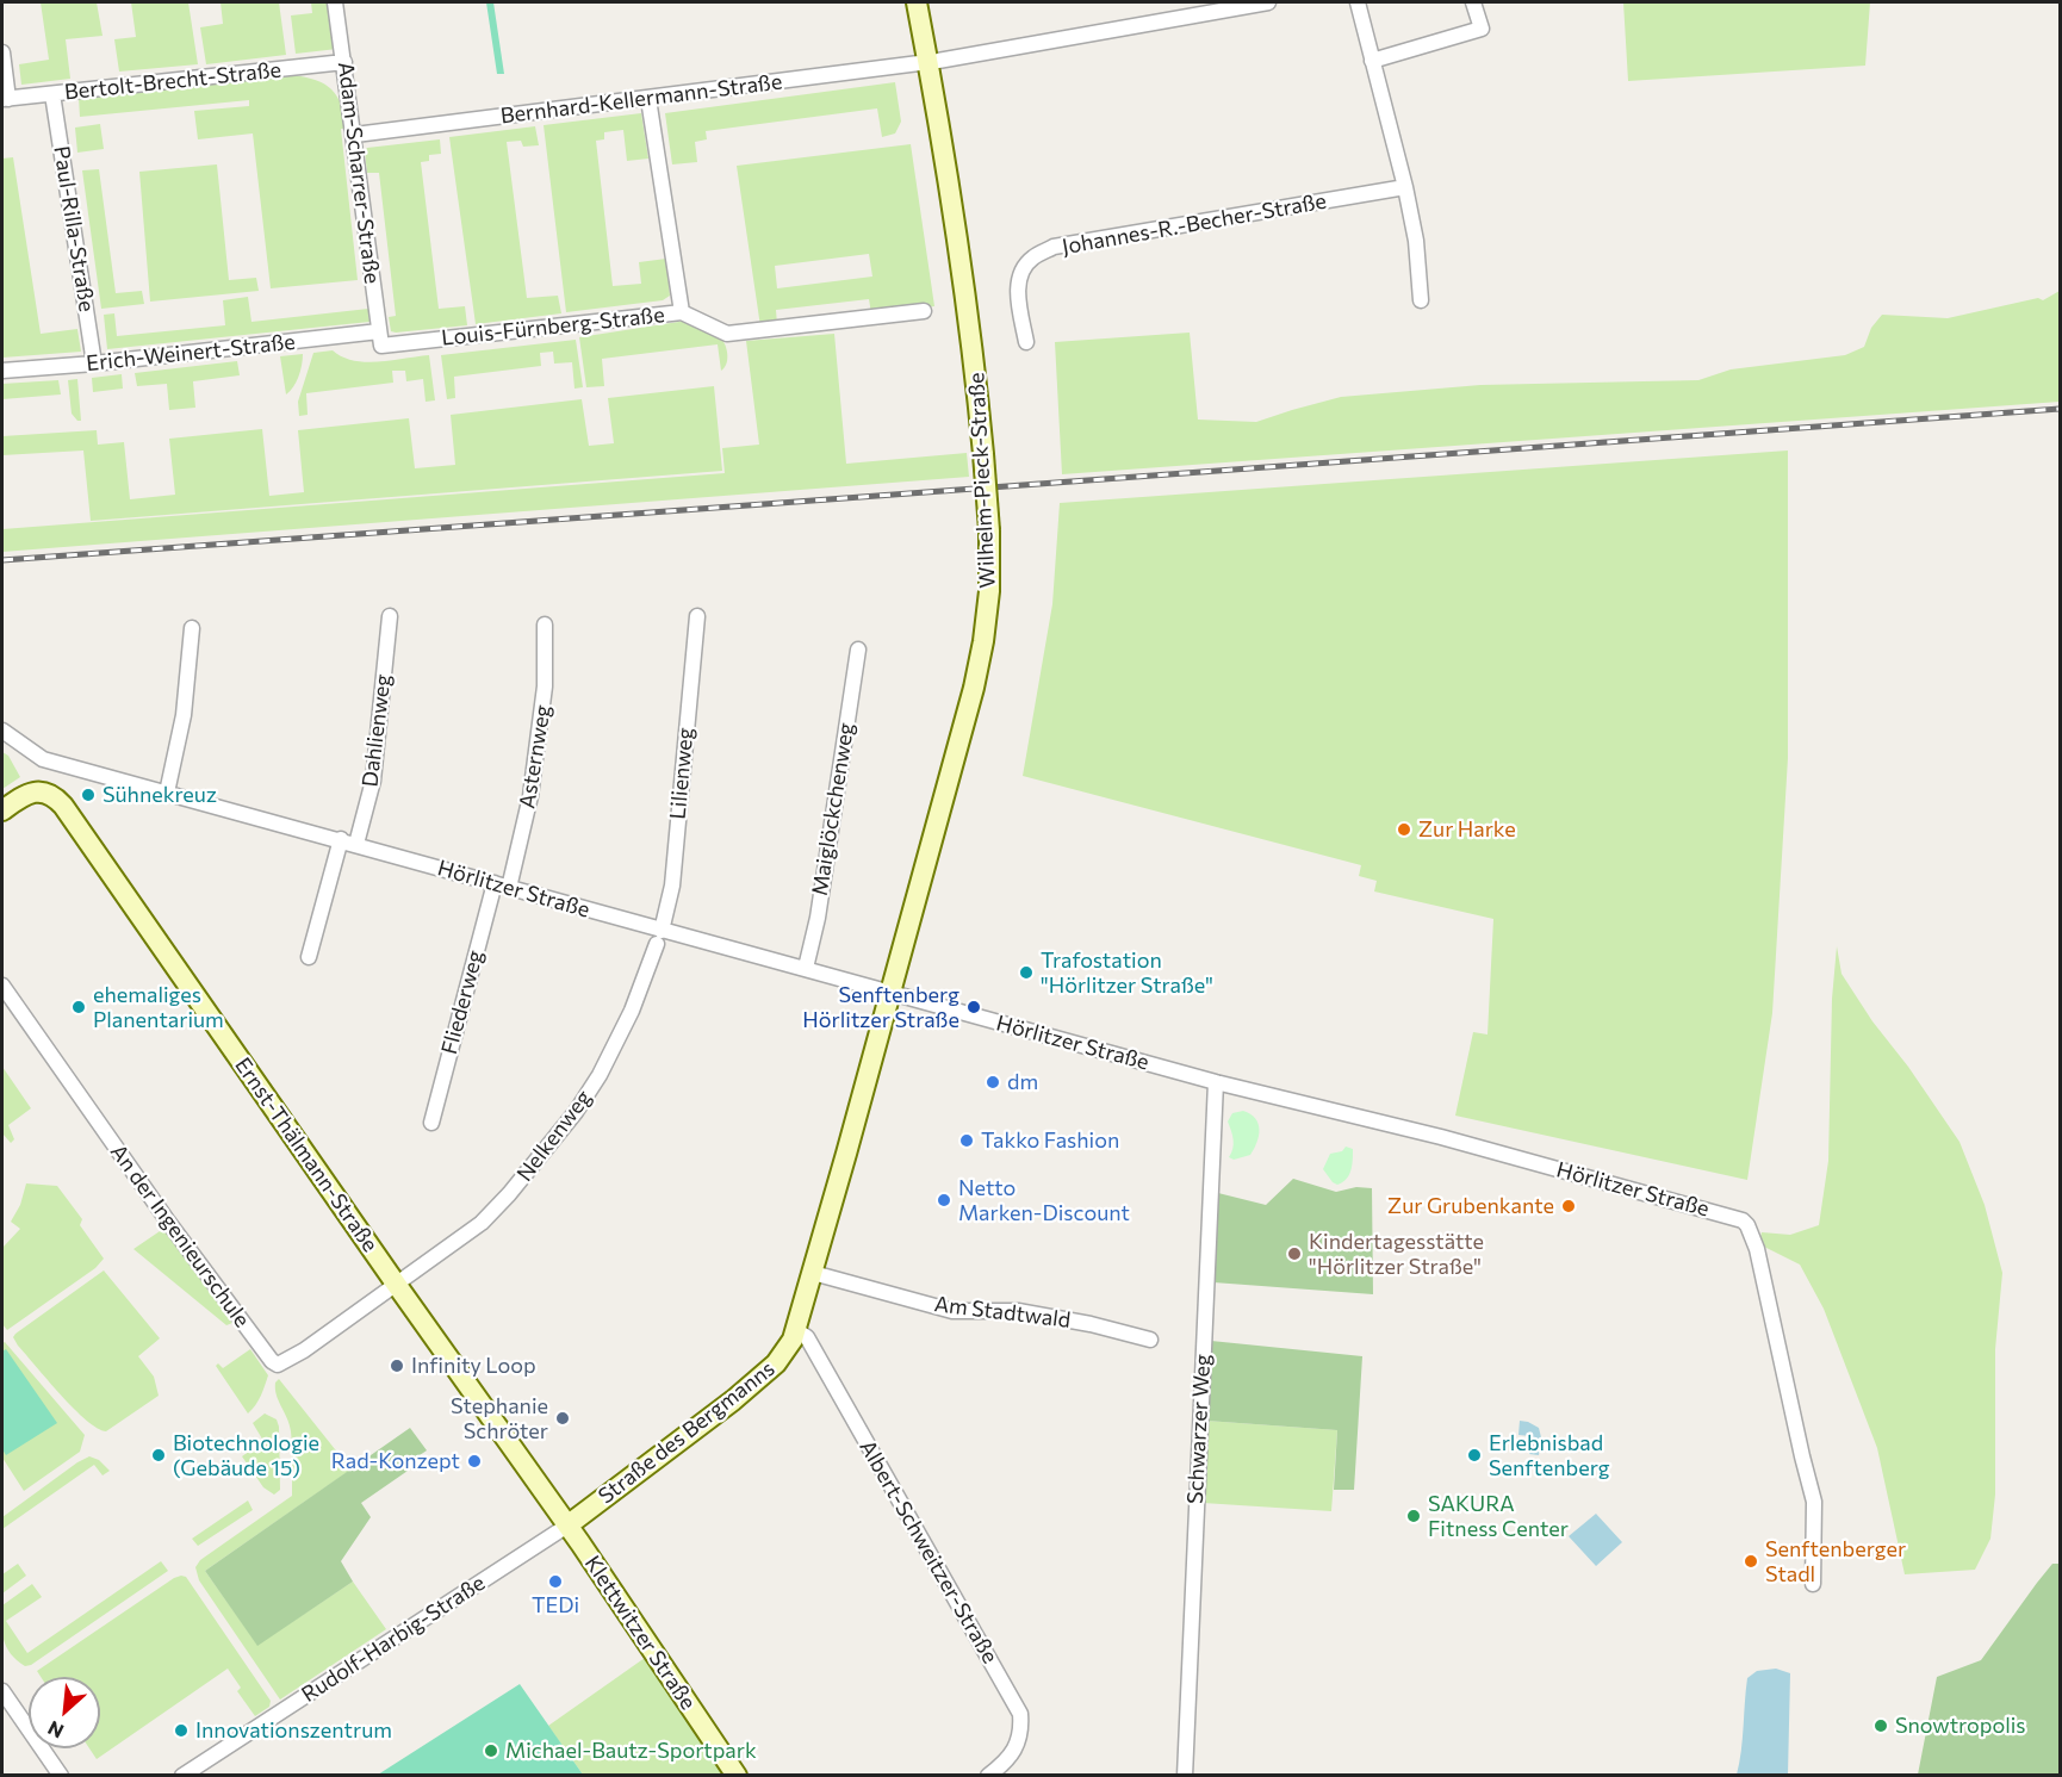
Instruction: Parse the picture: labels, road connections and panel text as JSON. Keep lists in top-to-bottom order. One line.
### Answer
{"streets":{"main road":["Wilhelm-Pieck-Straße","Ernst-Thälmann-Straße","Straße des Bergmanns","Klettwitzer Straße"],"street":["Bertolt-Brecht-Straße","Bernhard-Kellermann-Straße","Adam-Scharrer-Straße","Johannes-R.-Becher-Straße","Paul-Rilla-Straße","Louis-Fürnberg-Straße","Erich-Weinert-Straße","Dahlienweg","Asternweg","Lilienweg","Maiglöckchenweg","Hörlitzer Straße","Fliederweg","Nelkenweg","An der Ingenieurschule","Am Stadtwald","Schwarzer Weg","Albert-Schweitzer-Straße","Rudolf-Harbig-Straße"]},"crossings":[["Bertolt-Brecht-Straße","Adam-Scharrer-Straße"],["Bertolt-Brecht-Straße","Paul-Rilla-Straße"],["Bernhard-Kellermann-Straße","Adam-Scharrer-Straße"],["Bernhard-Kellermann-Straße","Louis-Fürnberg-Straße"],["Bernhard-Kellermann-Straße","Wilhelm-Pieck-Straße"],["Adam-Scharrer-Straße","Louis-Fürnberg-Straße"],["Adam-Scharrer-Straße","Erich-Weinert-Straße"],["Paul-Rilla-Straße","Erich-Weinert-Straße"],["Louis-Fürnberg-Straße","Erich-Weinert-Straße"],["Wilhelm-Pieck-Straße","Hörlitzer Straße"],["Wilhelm-Pieck-Straße","Straße des Bergmanns"],["Dahlienweg","Hörlitzer Straße"],["Asternweg","Hörlitzer Straße"],["Lilienweg","Hörlitzer Straße"],["Lilienweg","Nelkenweg"],["Maiglöckchenweg","Hörlitzer Straße"],["Hörlitzer Straße","Fliederweg"],["Hörlitzer Straße","Nelkenweg"],["Hörlitzer Straße","Schwarzer Weg"],["Hörlitzer Straße","Straße des Bergmanns"],["Nelkenweg","Ernst-Thälmann-Straße"],["Nelkenweg","An der Ingenieurschule"],["Ernst-Thälmann-Straße","An der Ingenieurschule"],["Ernst-Thälmann-Straße","Straße des Bergmanns"],["Ernst-Thälmann-Straße","Klettwitzer Straße"],["Ernst-Thälmann-Straße","Rudolf-Harbig-Straße"],["Am Stadtwald","Straße des Bergmanns"],["Straße des Bergmanns","Albert-Schweitzer-Straße"],["Straße des Bergmanns","Klettwitzer Straße"],["Straße des Bergmanns","Rudolf-Harbig-Straße"],["Klettwitzer Straße","Rudolf-Harbig-Straße"]],"places":["Sühnekreuz","Zur Harke","Trafostation \"Hörlitzer Straße\"","ehemaliges Planentarium","Senftenberg Hörlitzer Straße","dm","Takko Fashion","Netto Marken-Discount","Zur Grubenkante","Kindertagesstätte \"Hörlitzer Straße\"","Infinity Loop","Stephanie Schröter","Biotechnologie (Gebäude 15)","Erlebnisbad Senftenberg","Rad-Konzept","SAKURA Fitness Center","Senftenberger Stadl","TEDi","Snowtropolis","Innovationszentrum","Michael-Bautz-Sportpark"],"north":"bottom left"}
